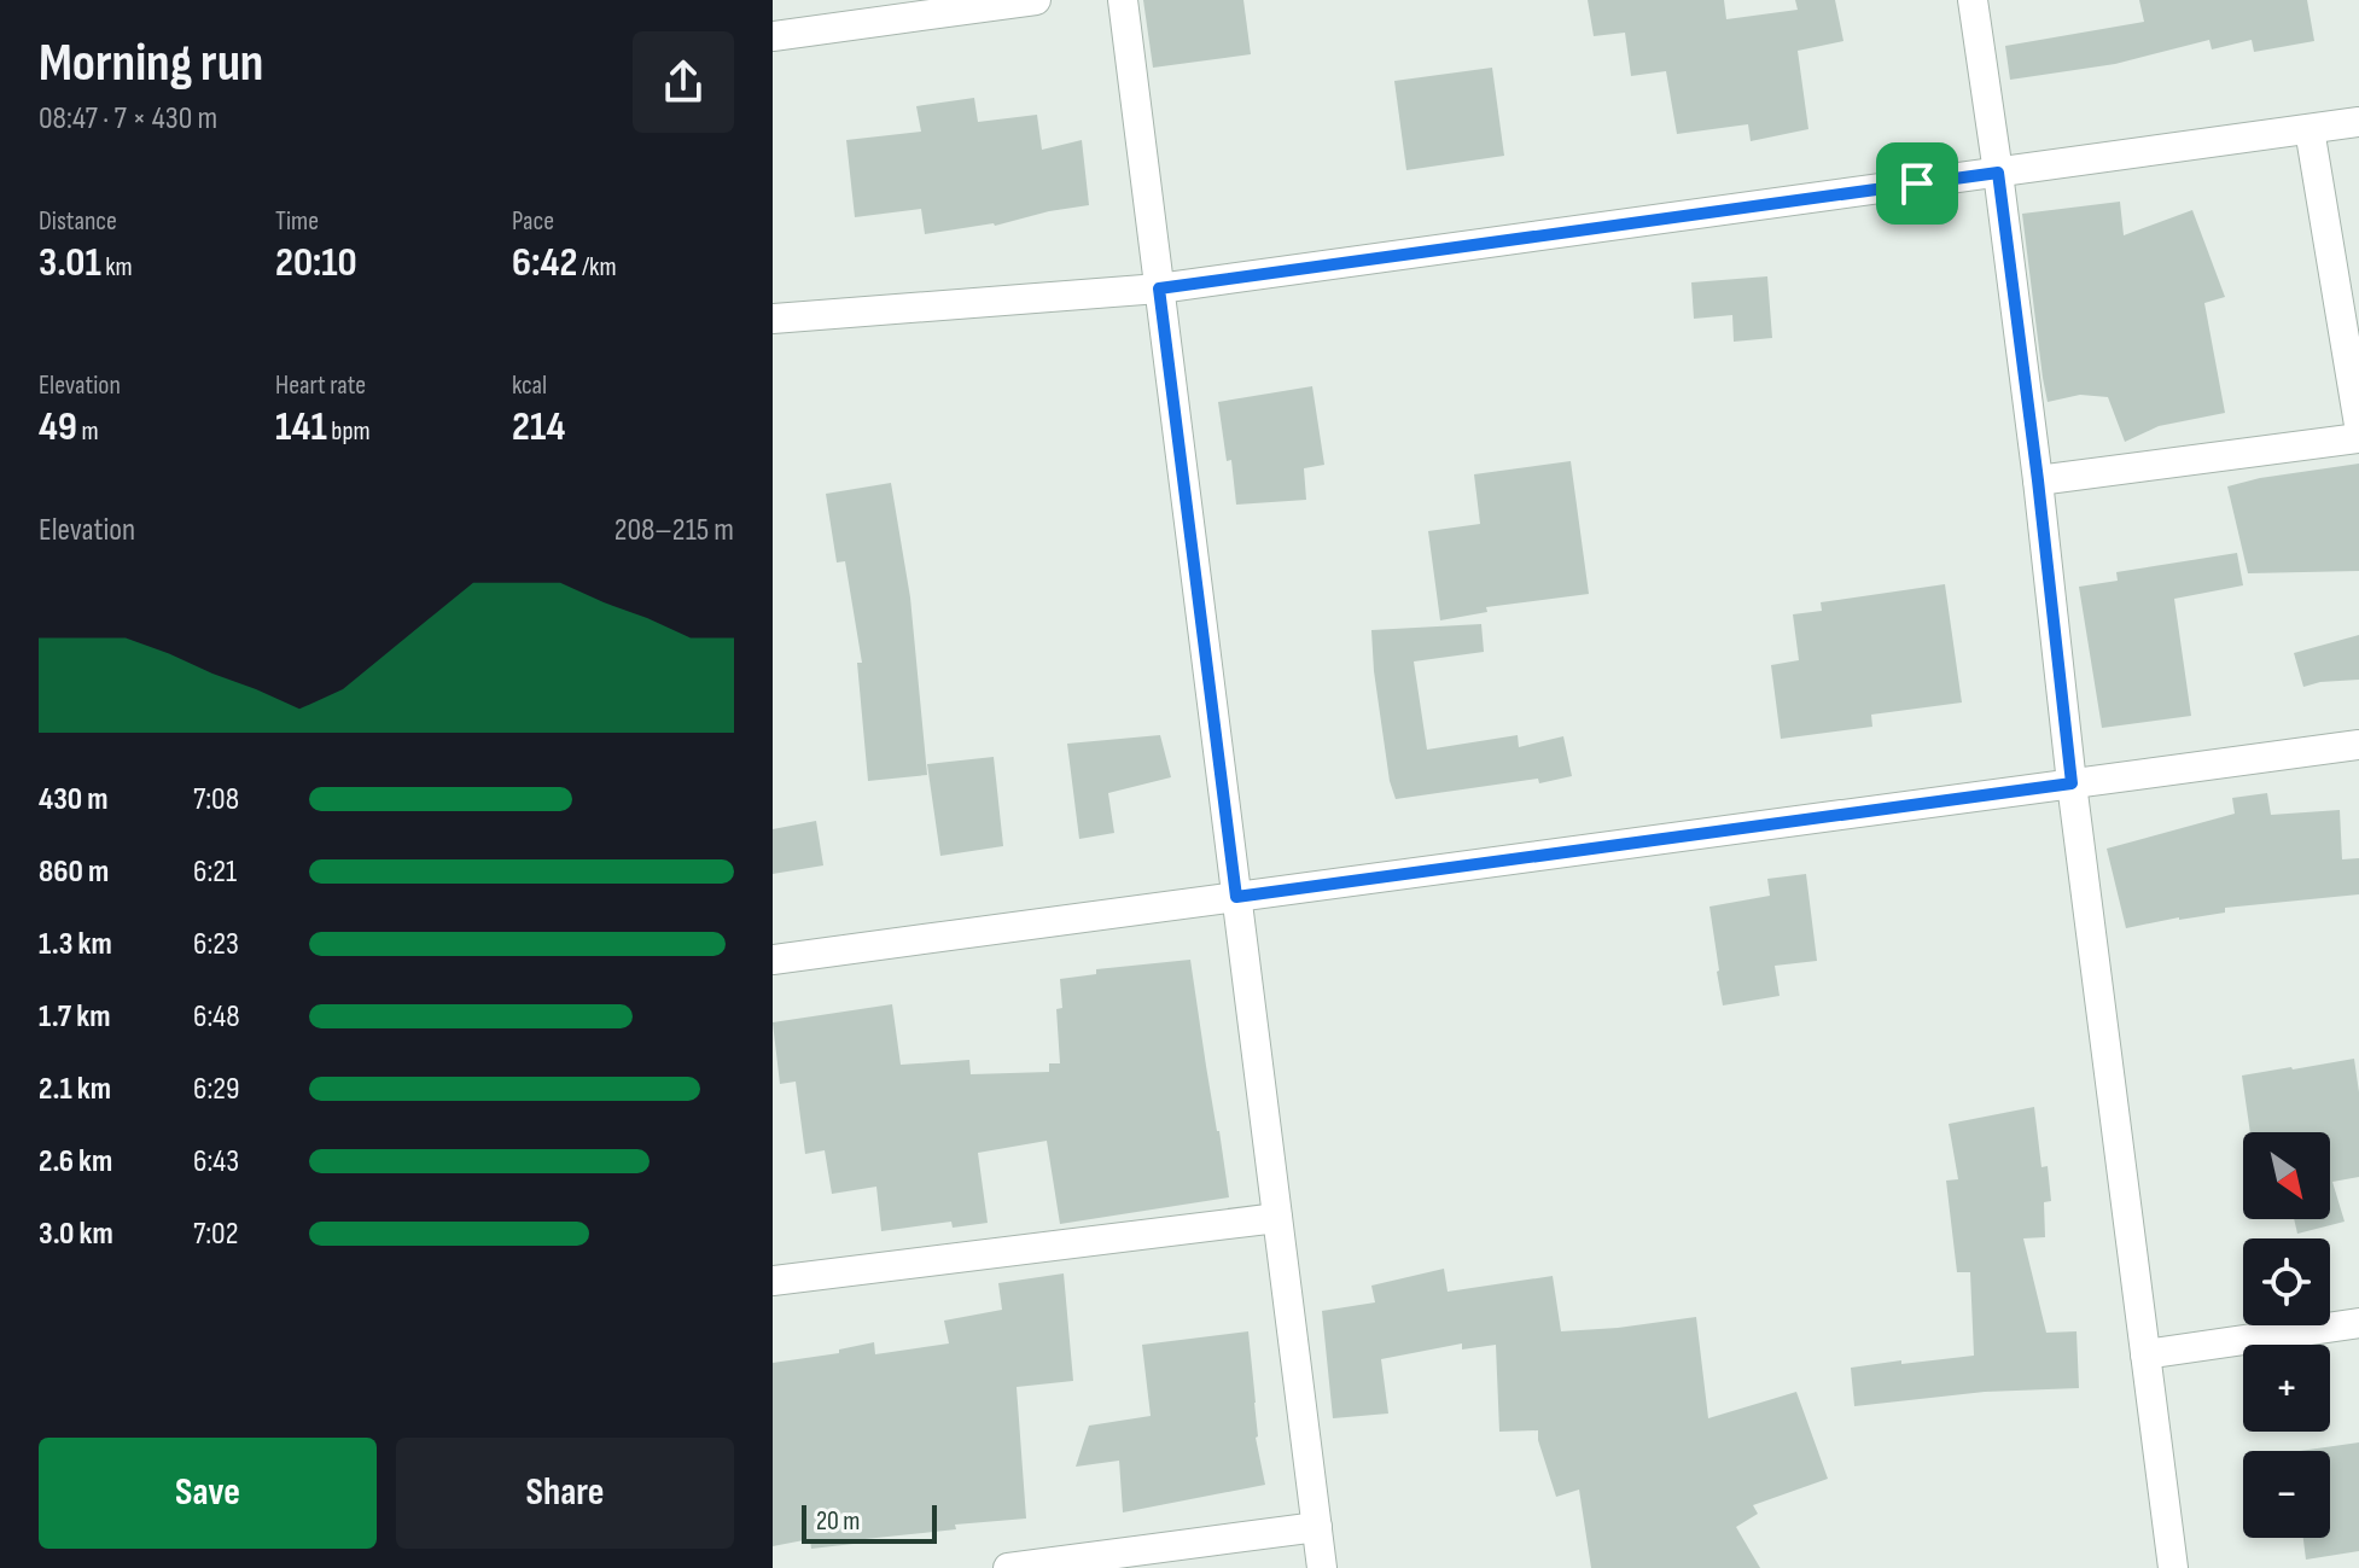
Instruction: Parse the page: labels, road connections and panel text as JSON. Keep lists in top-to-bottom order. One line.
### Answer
{"scale_bar":"20 m","north":"bottom right","page":{"heading":["Morning run","08:47 · 7 × 430 m"],"stats":[["Distance","3.01 km"],["Time","20:10"],["Pace","6:42 /km"],["Elevation","49 m"],["Heart rate","141 bpm"],["kcal","214"]],"chart":["Elevation","208–215 m"],"list":[{"name":"430 m","note":"7:08"},{"name":"860 m","note":"6:21"},{"name":"1.3 km","note":"6:23"},{"name":"1.7 km","note":"6:48"},{"name":"2.1 km","note":"6:29"},{"name":"2.6 km","note":"6:43"},{"name":"3.0 km","note":"7:02"}],"map_buttons":["+","−"],"buttons":["Save","Share"],"scale":"20 m"}}
